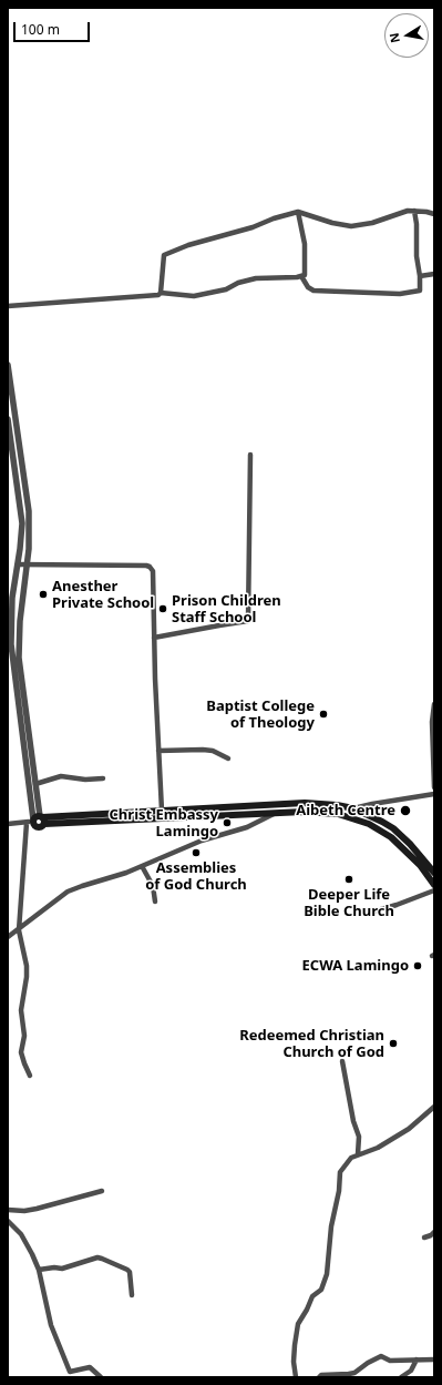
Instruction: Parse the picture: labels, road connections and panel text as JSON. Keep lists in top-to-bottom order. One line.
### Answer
{"places":["Anesther Private School","Prison Children Staff School","Baptist College of Theology","Aibeth Centre","Christ Embassy Lamingo","Assemblies of God Church","Deeper Life Bible Church","ECWA Lamingo","Redeemed Christian Church of God"],"scale_bar":"100 m","north":"left"}
